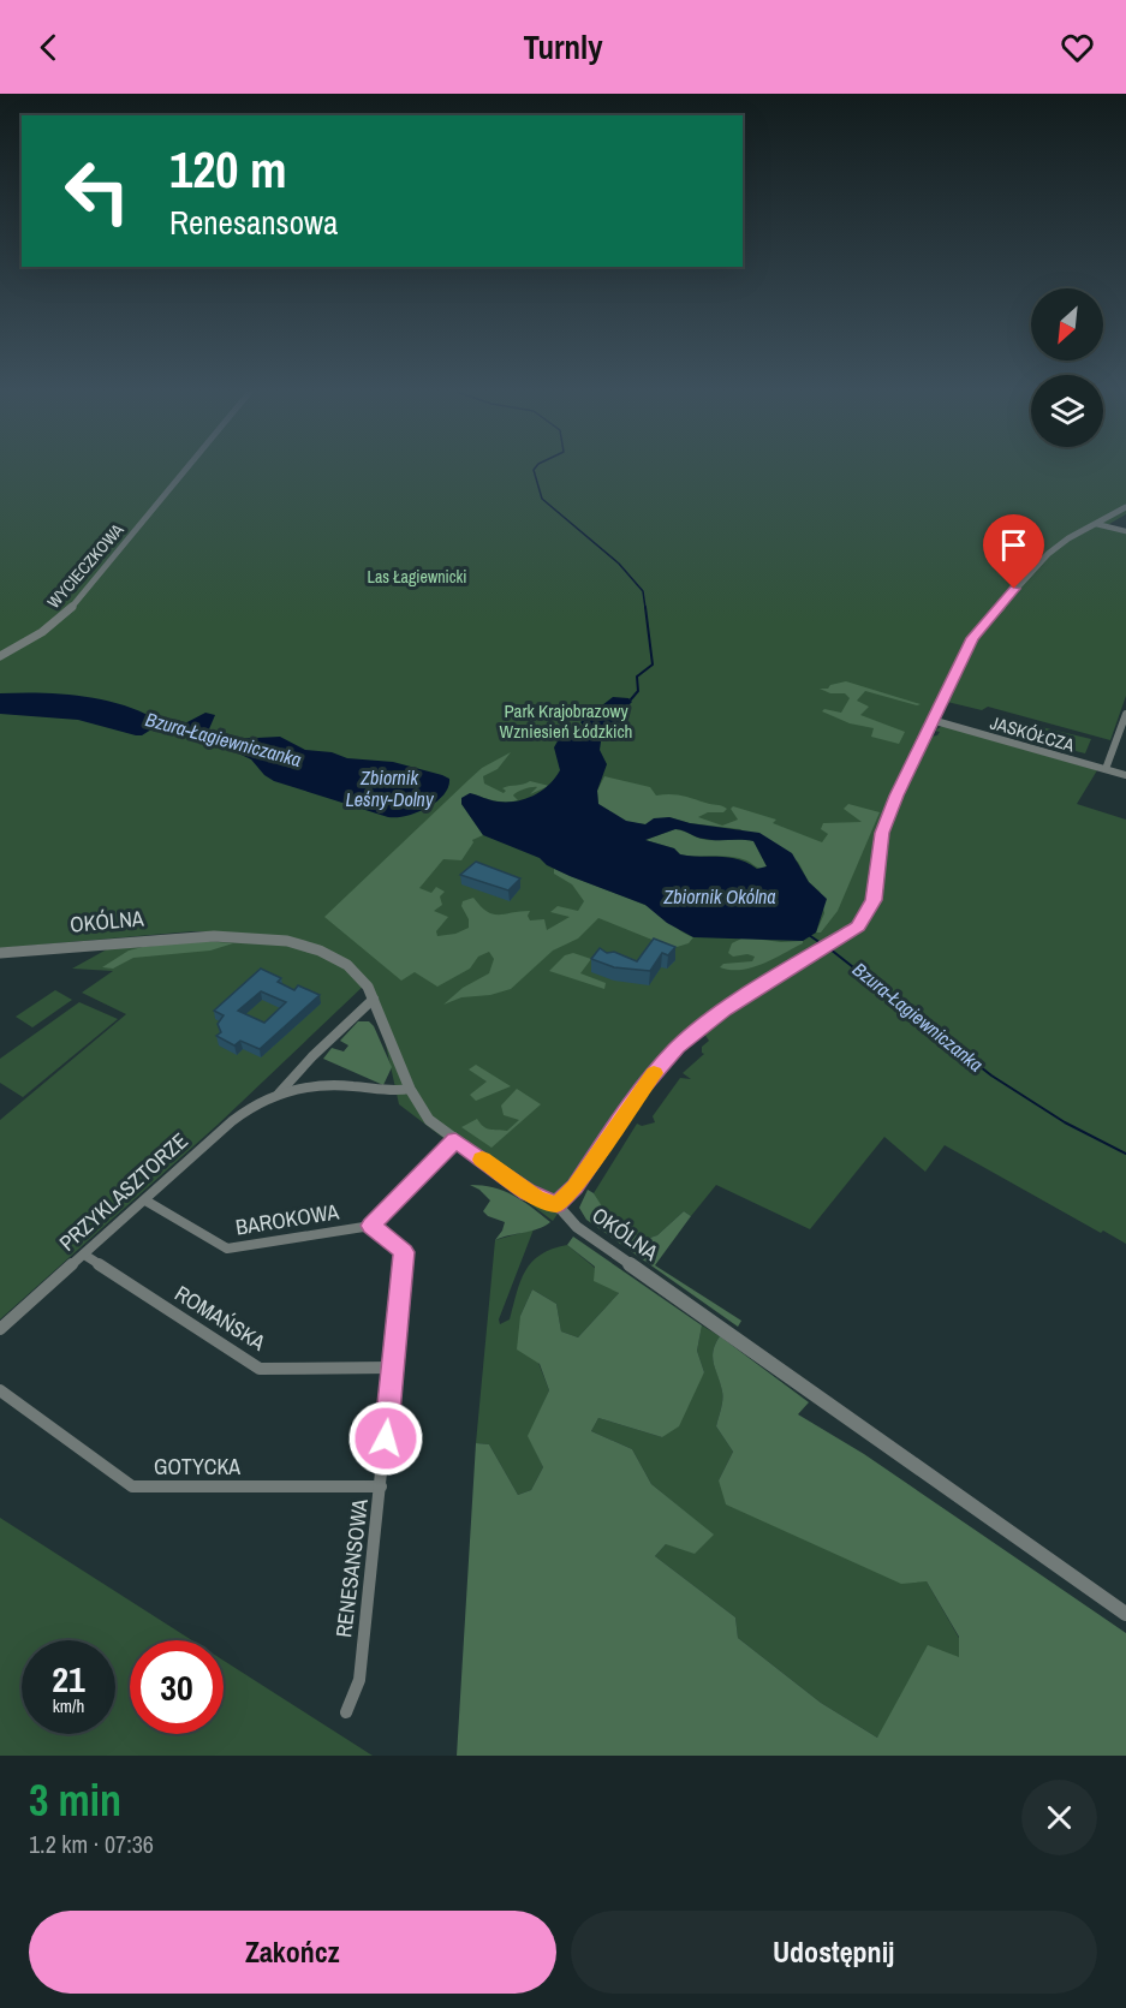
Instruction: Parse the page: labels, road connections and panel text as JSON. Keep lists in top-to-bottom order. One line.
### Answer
{"streets":{"street":["WYCIECZKOWA","JASKÓŁCZA","OKÓLNA","PRZYKLASZTORZE","BAROKOWA","ROMAŃSKA","GOTYCKA","RENESANSOWA"]},"crossings":[["OKÓLNA","PRZYKLASZTORZE"],["PRZYKLASZTORZE","BAROKOWA"],["PRZYKLASZTORZE","ROMAŃSKA"],["BAROKOWA","RENESANSOWA"],["ROMAŃSKA","RENESANSOWA"],["GOTYCKA","RENESANSOWA"]],"water":["Bzura-Łagiewniczanka","Zbiornik Leśny-Dolny","Zbiornik Okólna"],"parks":["Las Łagiewnicki","Park Krajobrazowy Wzniesień Łódzkich"],"north":"bottom left","page":{"header":"Turnly","turn":["120 m","Renesansowa"],"speed":"21 km/h","limit":"30","heading":["3 min","1.2 km · 07:36"],"buttons":["Zakończ","Udostępnij"]}}
